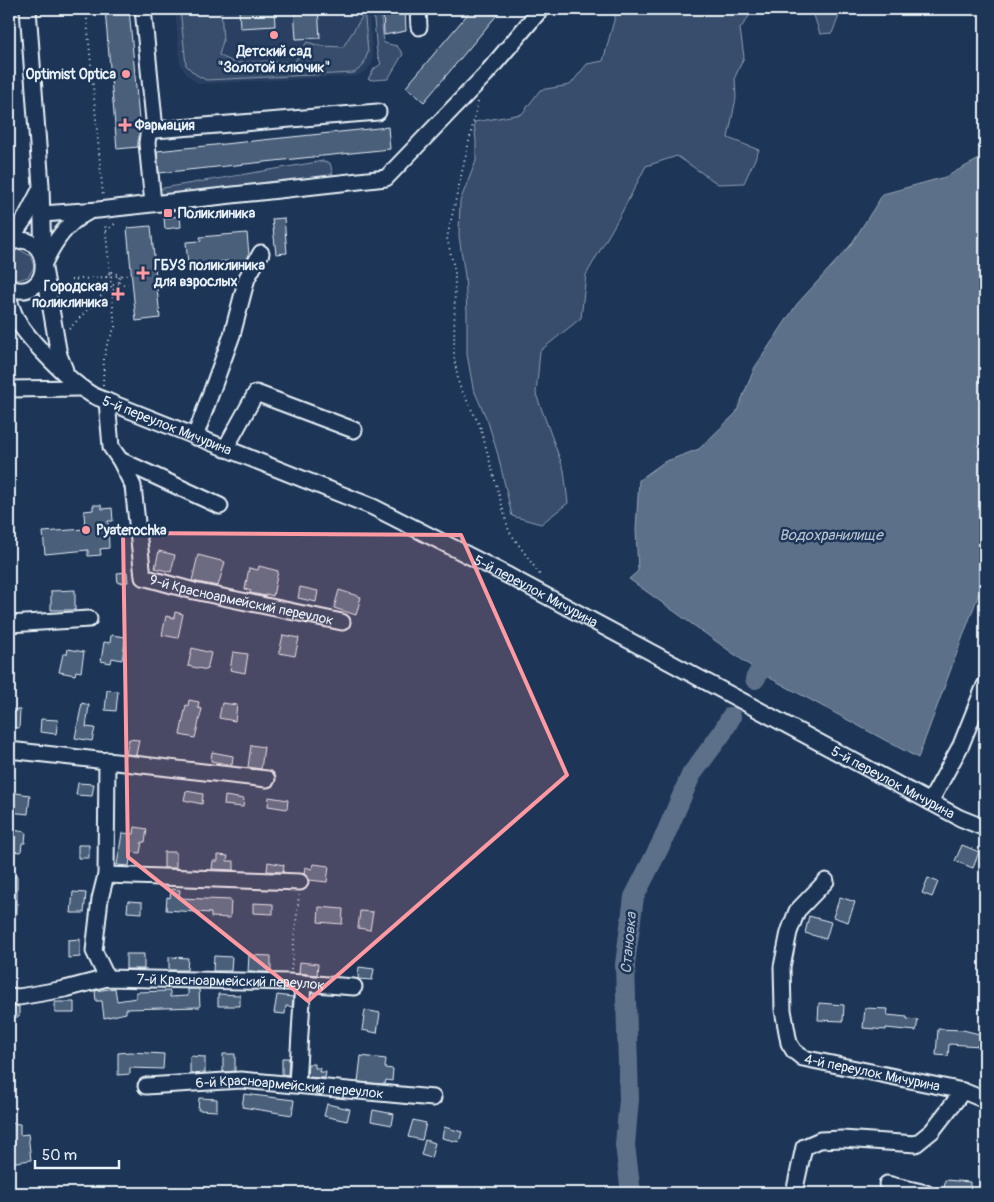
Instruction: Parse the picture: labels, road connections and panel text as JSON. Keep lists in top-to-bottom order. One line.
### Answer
{"streets":{"street":["5-й переулок Мичурина","9-й Красноармейский переулок","7-й Красноармейский переулок","4-й переулок Мичурина","6-й Красноармейский переулок"]},"crossings":[["5-й переулок Мичурина","9-й Красноармейский переулок"]],"water":["Водохранилище","Становка"],"places":{"other":["Детский сад \"Золотой ключик\"","Optimist Optica","Pyaterochka"],"health":["Фармация","ГБУЗ поликлиника для взрослых","Городская поликлиника"],"transit":["Поликлиника"]},"scale_bar":"50 m"}
